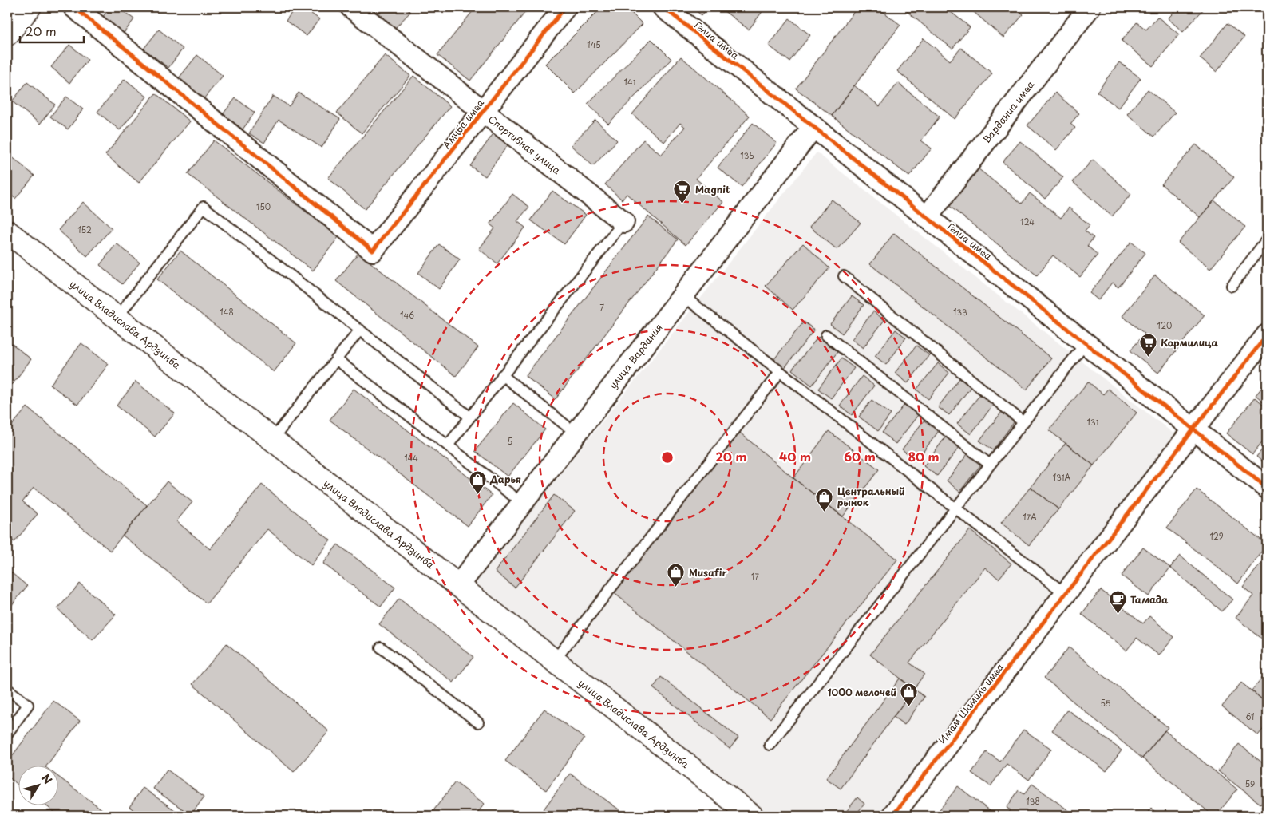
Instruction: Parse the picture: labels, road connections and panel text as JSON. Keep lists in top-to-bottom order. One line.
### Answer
{"streets":{"main road":["улица Владислава Ардзинба"],"street":["Гәлиа имҩа","Варданиа имҩа","Амҷба имҩа","Спортивная улица","улица Вардания","Имам Шамиль имҩа"]},"crossings":[["Гәлиа имҩа","Варданиа имҩа"],["Гәлиа имҩа","улица Вардания"],["Гәлиа имҩа","Имам Шамиль имҩа"],["Амҷба имҩа","Спортивная улица"],["улица Владислава Ардзинба","улица Вардания"]],"places":{"supermarket":["Magnit","Кормилица"],"shop":["Дарья","Центральный рынок","Musafir","1000 мелочей"],"cafe":["Тамада"]},"house_numbers":["145","141","135","150","124","152","7","148","133","146","120","131","5","144","131А","17А","129","17","55","61","59","138"],"scale_bar":"20 m","north":"top right","rings":["20 m","40 m","60 m","80 m"]}
